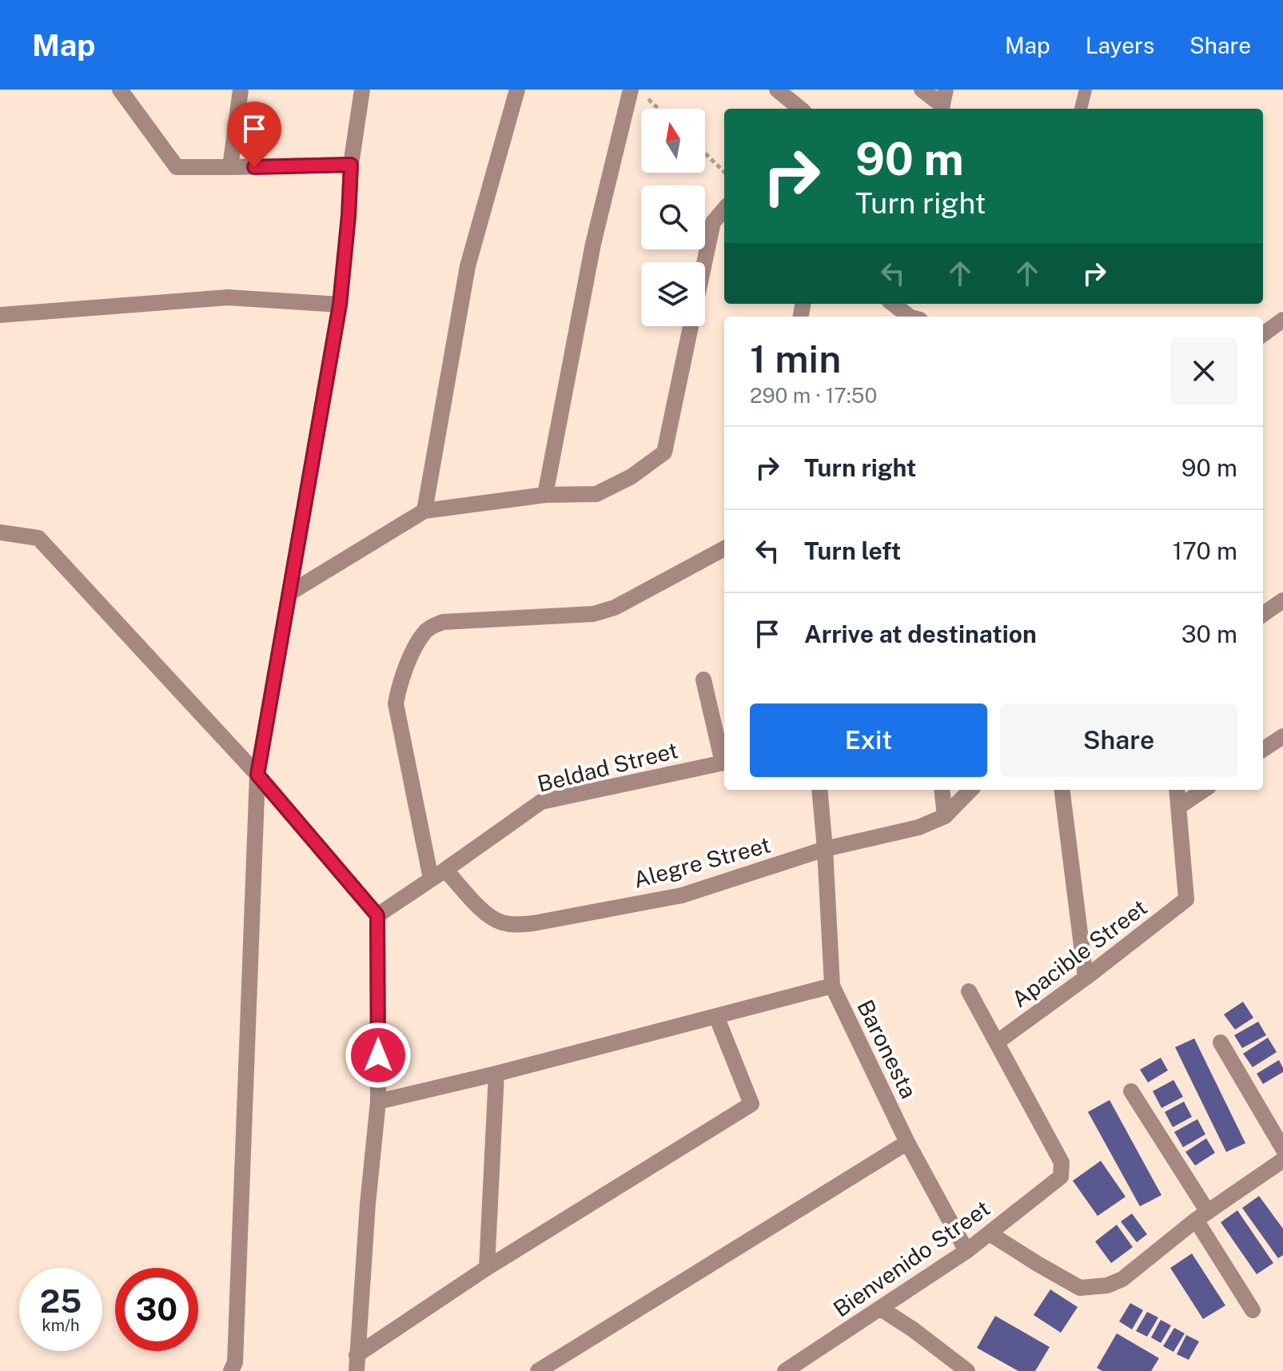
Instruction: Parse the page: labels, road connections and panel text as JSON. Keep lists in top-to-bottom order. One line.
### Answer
{"streets":{"street":["Beldad Street","Alegre Street","Apacible Street","Baronesta","Bienvenido Street"]},"crossings":[["Beldad Street","Alegre Street"],["Alegre Street","Baronesta"],["Apacible Street","Bienvenido Street"],["Baronesta","Bienvenido Street"]],"north":"top","page":{"header":"Map","nav":["Map","Layers","Share"],"turn":["90 m","Turn right"],"heading":["1 min","290 m · 17:50"],"list":[{"name":"Turn right","value":"90 m"},{"name":"Turn left","value":"170 m"},{"name":"Arrive at destination","value":"30 m"}],"buttons":["Exit","Share"],"speed":"25 km/h","limit":"30"}}
